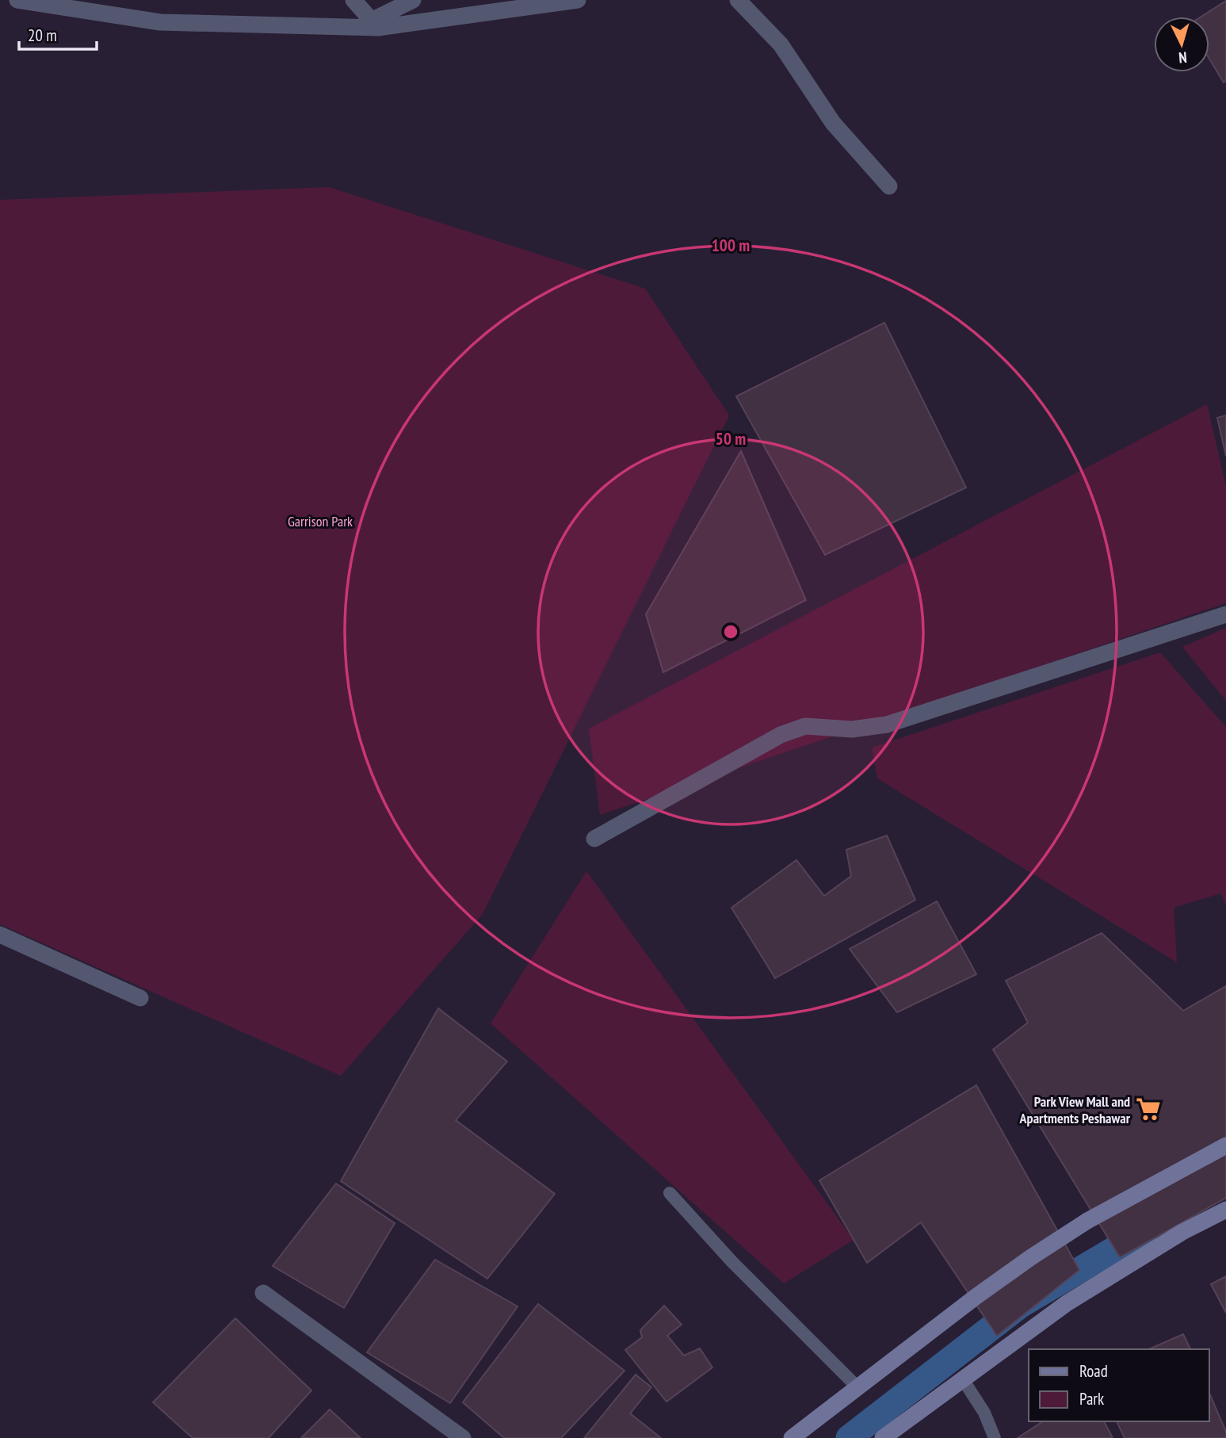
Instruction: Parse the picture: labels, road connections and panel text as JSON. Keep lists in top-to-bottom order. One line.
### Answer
{"parks":["Garrison Park"],"places":{"supermarket":["Park View Mall and Apartments Peshawar"]},"legend":["Road","Park"],"scale_bar":"20 m","north":"bottom","rings":["100 m","50 m"]}
